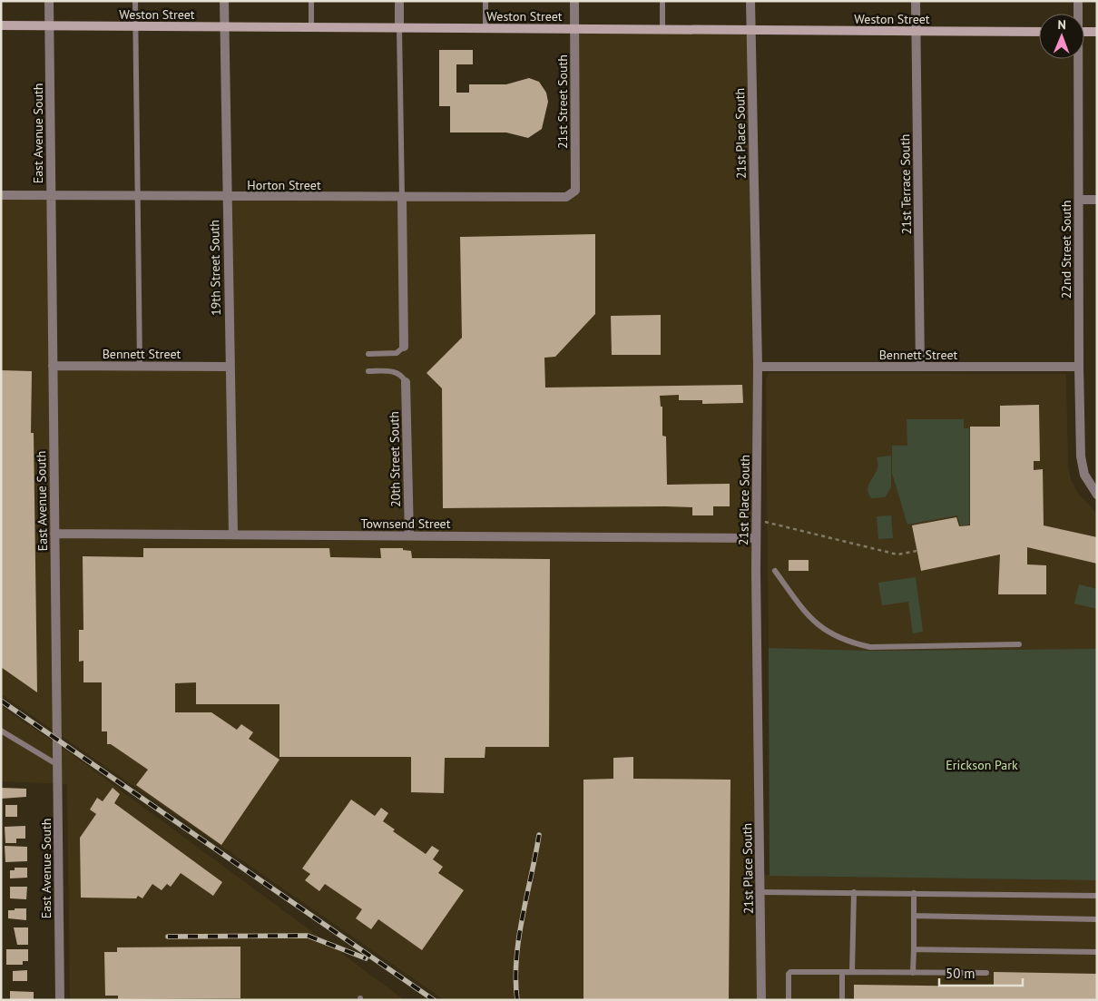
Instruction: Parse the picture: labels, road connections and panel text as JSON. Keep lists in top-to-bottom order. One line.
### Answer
{"streets":{"street":["Weston Street","21st Street South","East Avenue South","21st Place South","21st Terrace South","Horton Street","22nd Street South","19th Street South","Bennett Street","20th Street South","Townsend Street"]},"crossings":[["Weston Street","21st Street South"],["Weston Street","East Avenue South"],["Weston Street","21st Place South"],["Weston Street","21st Terrace South"],["Weston Street","19th Street South"],["21st Street South","Horton Street"],["East Avenue South","Horton Street"],["East Avenue South","Bennett Street"],["East Avenue South","Townsend Street"],["21st Place South","Bennett Street"],["21st Place South","Townsend Street"],["21st Terrace South","Bennett Street"],["Horton Street","19th Street South"],["22nd Street South","Bennett Street"],["19th Street South","Bennett Street"],["19th Street South","Townsend Street"],["20th Street South","Townsend Street"]],"parks":["Erickson Park"],"scale_bar":"50 m","north":"top"}
